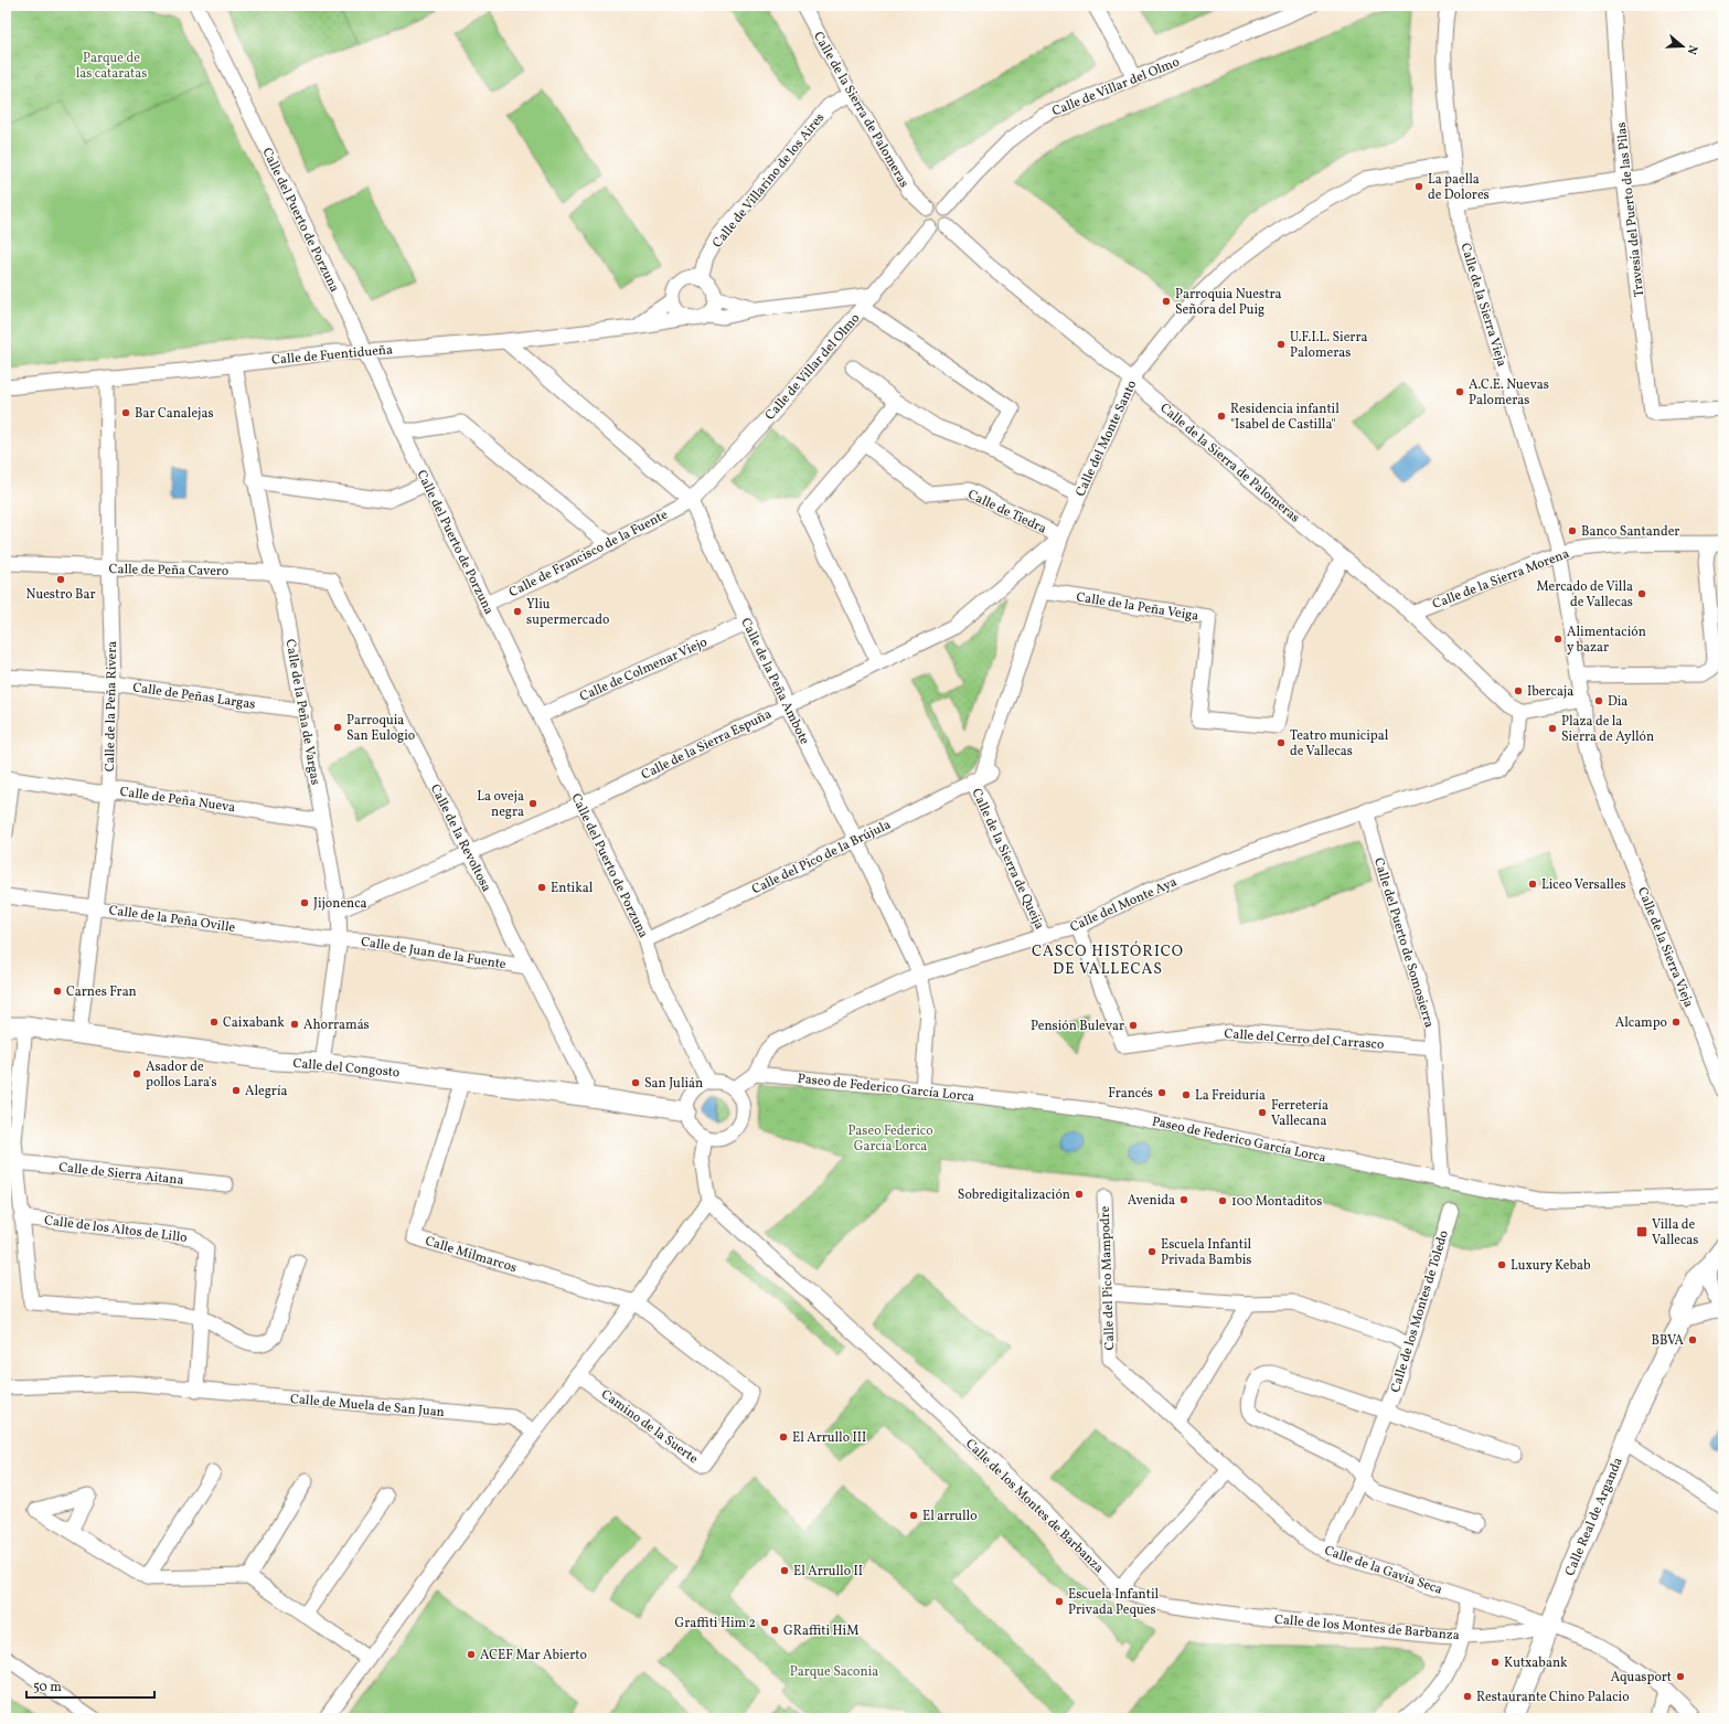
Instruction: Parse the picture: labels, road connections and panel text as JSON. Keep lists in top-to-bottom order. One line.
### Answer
{"streets":{"street":["Calle de Villar del Olmo","Calle de la Sierra de Palomeras","Calle de Villarino de los Aires","Travesía del Puerto de las Pilas","Calle del Puerto de Porzuna","Calle de la Sierra Vieja","Calle de Fuentidueña","Calle del Monte Santo","Calle de Tiedra","Calle de Francisco de la Fuente","Calle de Peña Cavero","Calle de la Sierra Morena","Calle de la Peña Veiga","Calle de Colmenar Viejo","Calle de la Peña Ambote","Calle de Peñas Largas","Calle de la Peña Rivera","Calle de la Peña de Vargas","Calle de la Sierra Espuña","Calle de Peña Nueva","Calle de la Revoltosa","Calle del Pico de la Brújula","Calle de la Sierra de Queija","Calle del Monte Aya","Calle de la Peña Oville","Calle del Puerto de Somosierra","Calle de Juan de la Fuente","Calle del Cerro del Carrasco","Calle del Congosto","Paseo de Federico García Lorca","Calle de Sierra Aitana","Calle de los Altos de Lillo","Calle Milmarcos","Calle del Pico Mampodre","Calle de los Montes de Toledo","Calle de Muela de San Juan","Camino de la Suerte","Calle de los Montes de Barbanza","Calle Real de Arganda","Calle de la Gavia Seca"]},"crossings":[["Calle de Villar del Olmo","Calle de la Sierra de Palomeras"],["Calle de Villar del Olmo","Calle de Francisco de la Fuente"],["Calle de Villar del Olmo","Calle de la Peña Ambote"],["Calle de la Sierra de Palomeras","Calle de Villarino de los Aires"],["Calle de la Sierra de Palomeras","Calle del Monte Santo"],["Calle de la Sierra de Palomeras","Calle de la Sierra Morena"],["Calle de la Sierra de Palomeras","Calle de la Peña Veiga"],["Calle de la Sierra de Palomeras","Calle del Monte Aya"],["Calle de Villarino de los Aires","Calle de Fuentidueña"],["Calle del Puerto de Porzuna","Calle de Fuentidueña"],["Calle del Puerto de Porzuna","Calle de Francisco de la Fuente"],["Calle del Puerto de Porzuna","Calle de Colmenar Viejo"],["Calle del Puerto de Porzuna","Calle de la Sierra Espuña"],["Calle del Puerto de Porzuna","Calle del Pico de la Brújula"],["Calle del Puerto de Porzuna","Calle del Congosto"],["Calle de la Sierra Vieja","Calle del Monte Santo"],["Calle de la Sierra Vieja","Calle de la Sierra Morena"],["Calle de Fuentidueña","Calle de la Peña Ambote"],["Calle de Fuentidueña","Calle de la Peña Rivera"],["Calle de Fuentidueña","Calle de la Peña de Vargas"],["Calle del Monte Santo","Calle de Tiedra"],["Calle del Monte Santo","Calle de la Peña Veiga"],["Calle del Monte Santo","Calle de la Sierra Espuña"],["Calle del Monte Santo","Calle del Pico de la Brújula"],["Calle del Monte Santo","Calle de la Sierra de Queija"],["Calle de Tiedra","Calle de la Sierra Espuña"],["Calle de Francisco de la Fuente","Calle de la Peña Ambote"],["Calle de Peña Cavero","Calle de la Peña Rivera"],["Calle de Peña Cavero","Calle de la Peña de Vargas"],["Calle de Peña Cavero","Calle de la Revoltosa"],["Calle de Colmenar Viejo","Calle de la Peña Ambote"],["Calle de la Peña Ambote","Calle de la Sierra Espuña"],["Calle de la Peña Ambote","Calle del Pico de la Brújula"],["Calle de la Peña Ambote","Calle del Monte Aya"],["Calle de la Peña Ambote","Paseo de Federico García Lorca"],["Calle de Peñas Largas","Calle de la Peña Rivera"],["Calle de Peñas Largas","Calle de la Peña de Vargas"],["Calle de la Peña Rivera","Calle de Peña Nueva"],["Calle de la Peña Rivera","Calle de la Peña Oville"],["Calle de la Peña Rivera","Calle del Congosto"],["Calle de la Peña de Vargas","Calle de la Sierra Espuña"],["Calle de la Peña de Vargas","Calle de Peña Nueva"],["Calle de la Peña de Vargas","Calle de la Peña Oville"],["Calle de la Peña de Vargas","Calle de Juan de la Fuente"],["Calle de la Peña de Vargas","Calle del Congosto"],["Calle de la Sierra Espuña","Calle de la Revoltosa"],["Calle de la Revoltosa","Calle de Juan de la Fuente"],["Calle de la Revoltosa","Calle del Congosto"],["Calle del Pico de la Brújula","Calle de la Sierra de Queija"],["Calle de la Sierra de Queija","Calle del Monte Aya"],["Calle del Monte Aya","Calle del Puerto de Somosierra"],["Calle del Monte Aya","Calle del Cerro del Carrasco"],["Calle del Monte Aya","Paseo de Federico García Lorca"],["Calle de la Peña Oville","Calle de Juan de la Fuente"],["Calle del Puerto de Somosierra","Calle del Cerro del Carrasco"],["Calle del Puerto de Somosierra","Paseo de Federico García Lorca"],["Calle del Congosto","Calle Milmarcos"],["Calle Milmarcos","Camino de la Suerte"],["Calle del Pico Mampodre","Calle de la Gavia Seca"],["Calle de los Montes de Toledo","Calle de la Gavia Seca"],["Calle de los Montes de Barbanza","Calle Real de Arganda"],["Calle de los Montes de Barbanza","Calle de la Gavia Seca"],["Calle Real de Arganda","Calle de la Gavia Seca"]],"districts":["CASCO HISTÓRICO DE VALLECAS"],"parks":["Parque de las cataratas","Paseo Federico García Lorca","Parque Saconia"],"places":{"other":["La paella de Dolores","Parroquia Nuestra Señora del Puig","U.F.I.L. Sierra Palomeras","A.C.E. Nuevas Palomeras","Bar Canalejas","Residencia infantil \"Isabel de Castilla\"","Banco Santander","Nuestro Bar","Mercado de Villa de Vallecas","Yliu supermercado","Alimentación y bazar","Ibercaja","Dia","Parroquia San Eulogio","Plaza de la Sierra de Ayllón","Teatro municipal de Vallecas","La oveja negra","Liceo Versalles","Entikal","Jijonenca","Carnes Fran","Caixabank","Alcampo","Ahorramás","Pensión Bulevar","Asador de pollos Lara's","San Julián","Alegría","Francés","La Freiduría","Ferretería Vallecana","Sobredigitalización","Avenida","100 Montaditos","Escuela Infantil Privada Bambis","Luxury Kebab","BBVA","El Arrullo III","El arrullo","El Arrullo II","Escuela Infantil Privada Peques","Graffiti Him 2","GRaffiti HiM","ACEF Mar Abierto","Kutxabank","Aquasport","Restaurante Chino Palacio"],"transit":["Villa de Vallecas"]},"scale_bar":"50 m","north":"right"}
